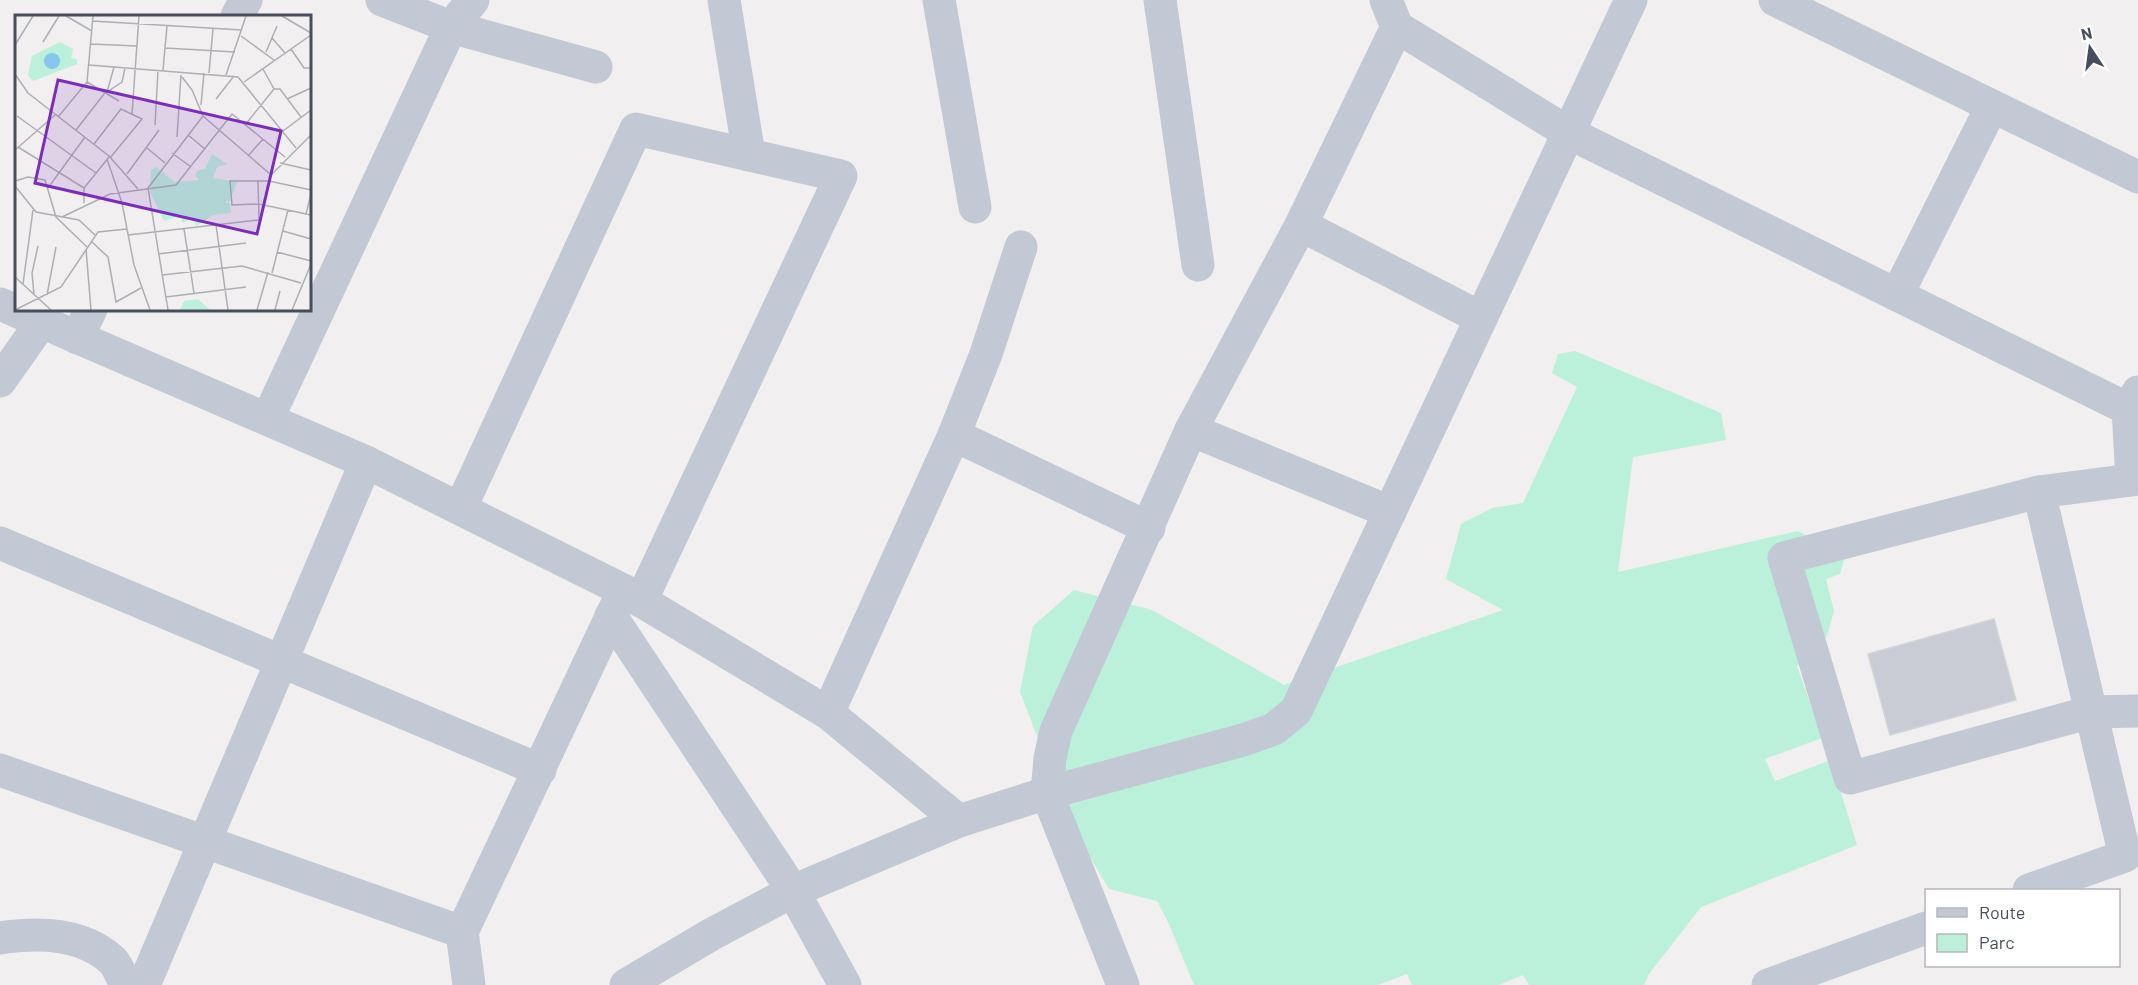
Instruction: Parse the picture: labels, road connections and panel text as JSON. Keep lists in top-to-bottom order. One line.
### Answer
{"legend":["Route","Parc"],"north":"top"}
